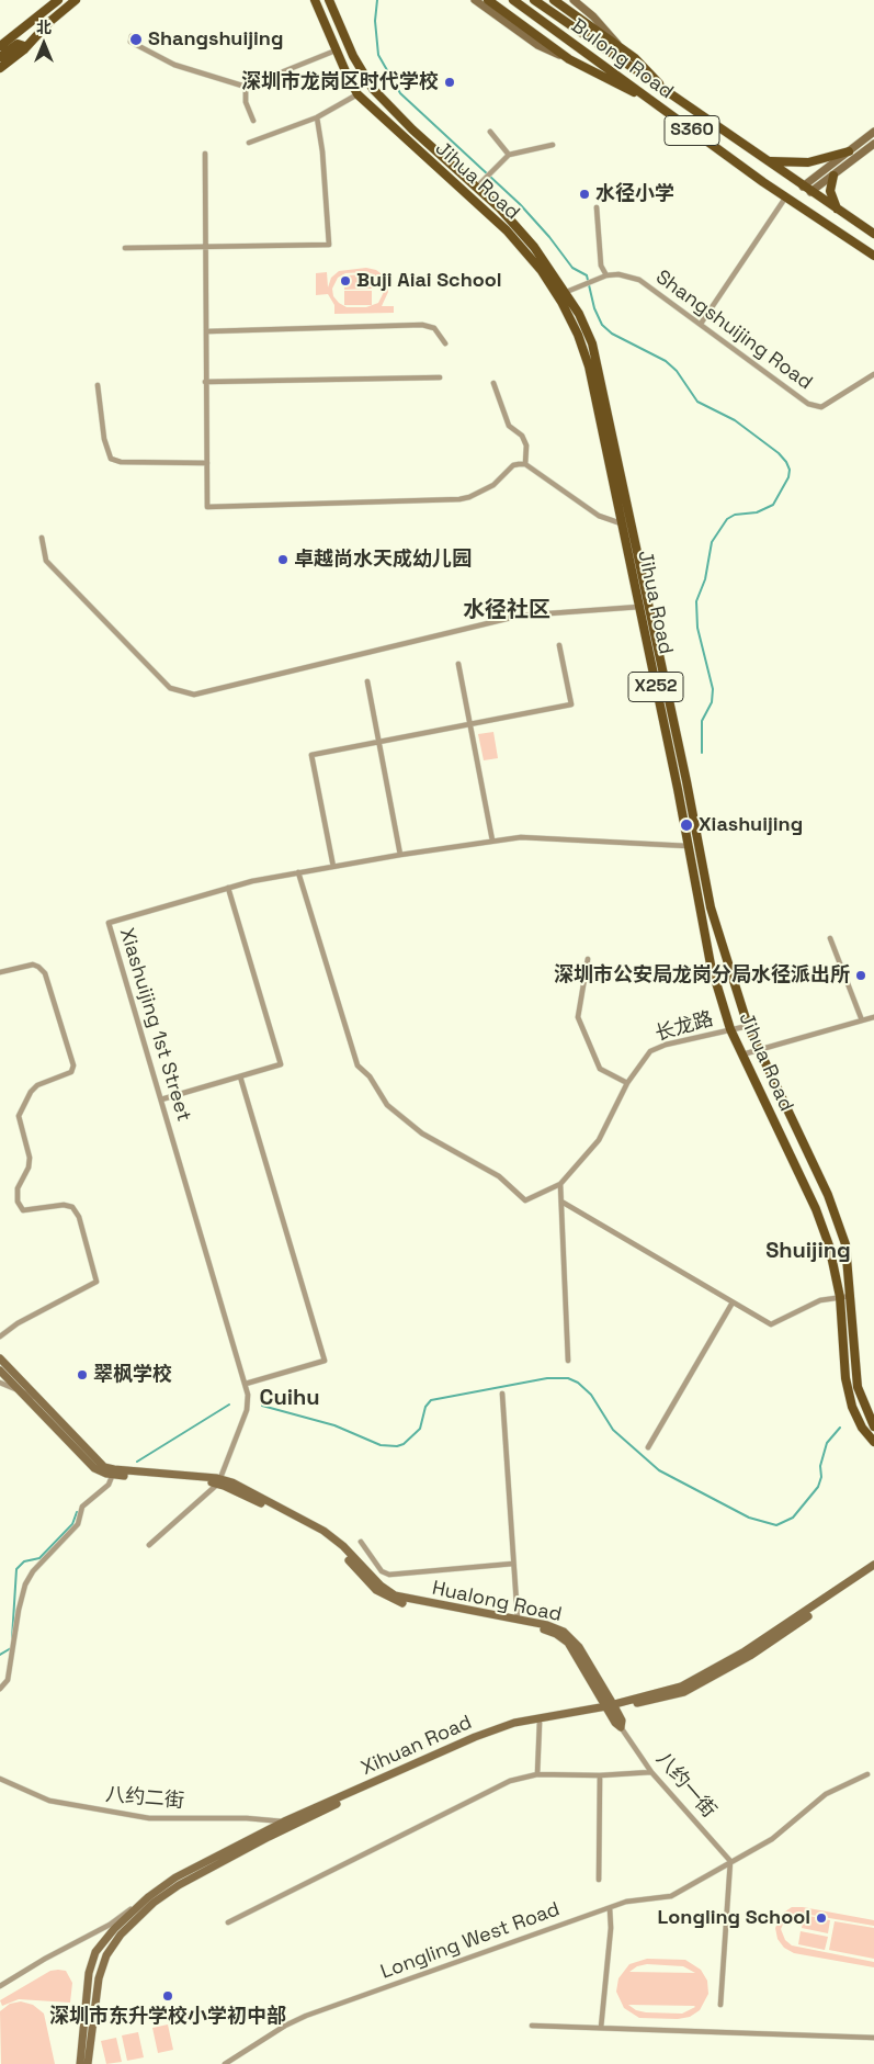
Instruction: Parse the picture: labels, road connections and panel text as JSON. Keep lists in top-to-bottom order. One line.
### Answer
{"streets":{"main road":["Bulong Road","S360","Jihua Road","X252","Hualong Road","Xihuan Road"],"street":["Shangshuijing Road","Xiashuijing 1st Street","长龙路","八约一街","八约二街","Longling West Road"]},"crossings":[["Jihua Road","Xiashuijing 1st Street"],["Jihua Road","长龙路"],["Xiashuijing 1st Street","Hualong Road"],["Hualong Road","Xihuan Road"],["Hualong Road","八约一街"],["Xihuan Road","八约二街"],["八约一街","Longling West Road"]],"districts":["水径社区","Shuijing","Cuihu"],"places":["Shangshuijing","深圳市龙岗区时代学校","水径小学","Buji Aiai School","卓越尚水天成幼儿园","Xiashuijing","深圳市公安局龙岗分局水径派出所","翠枫学校","Longling School","深圳市东升学校小学初中部"],"north":"top"}
